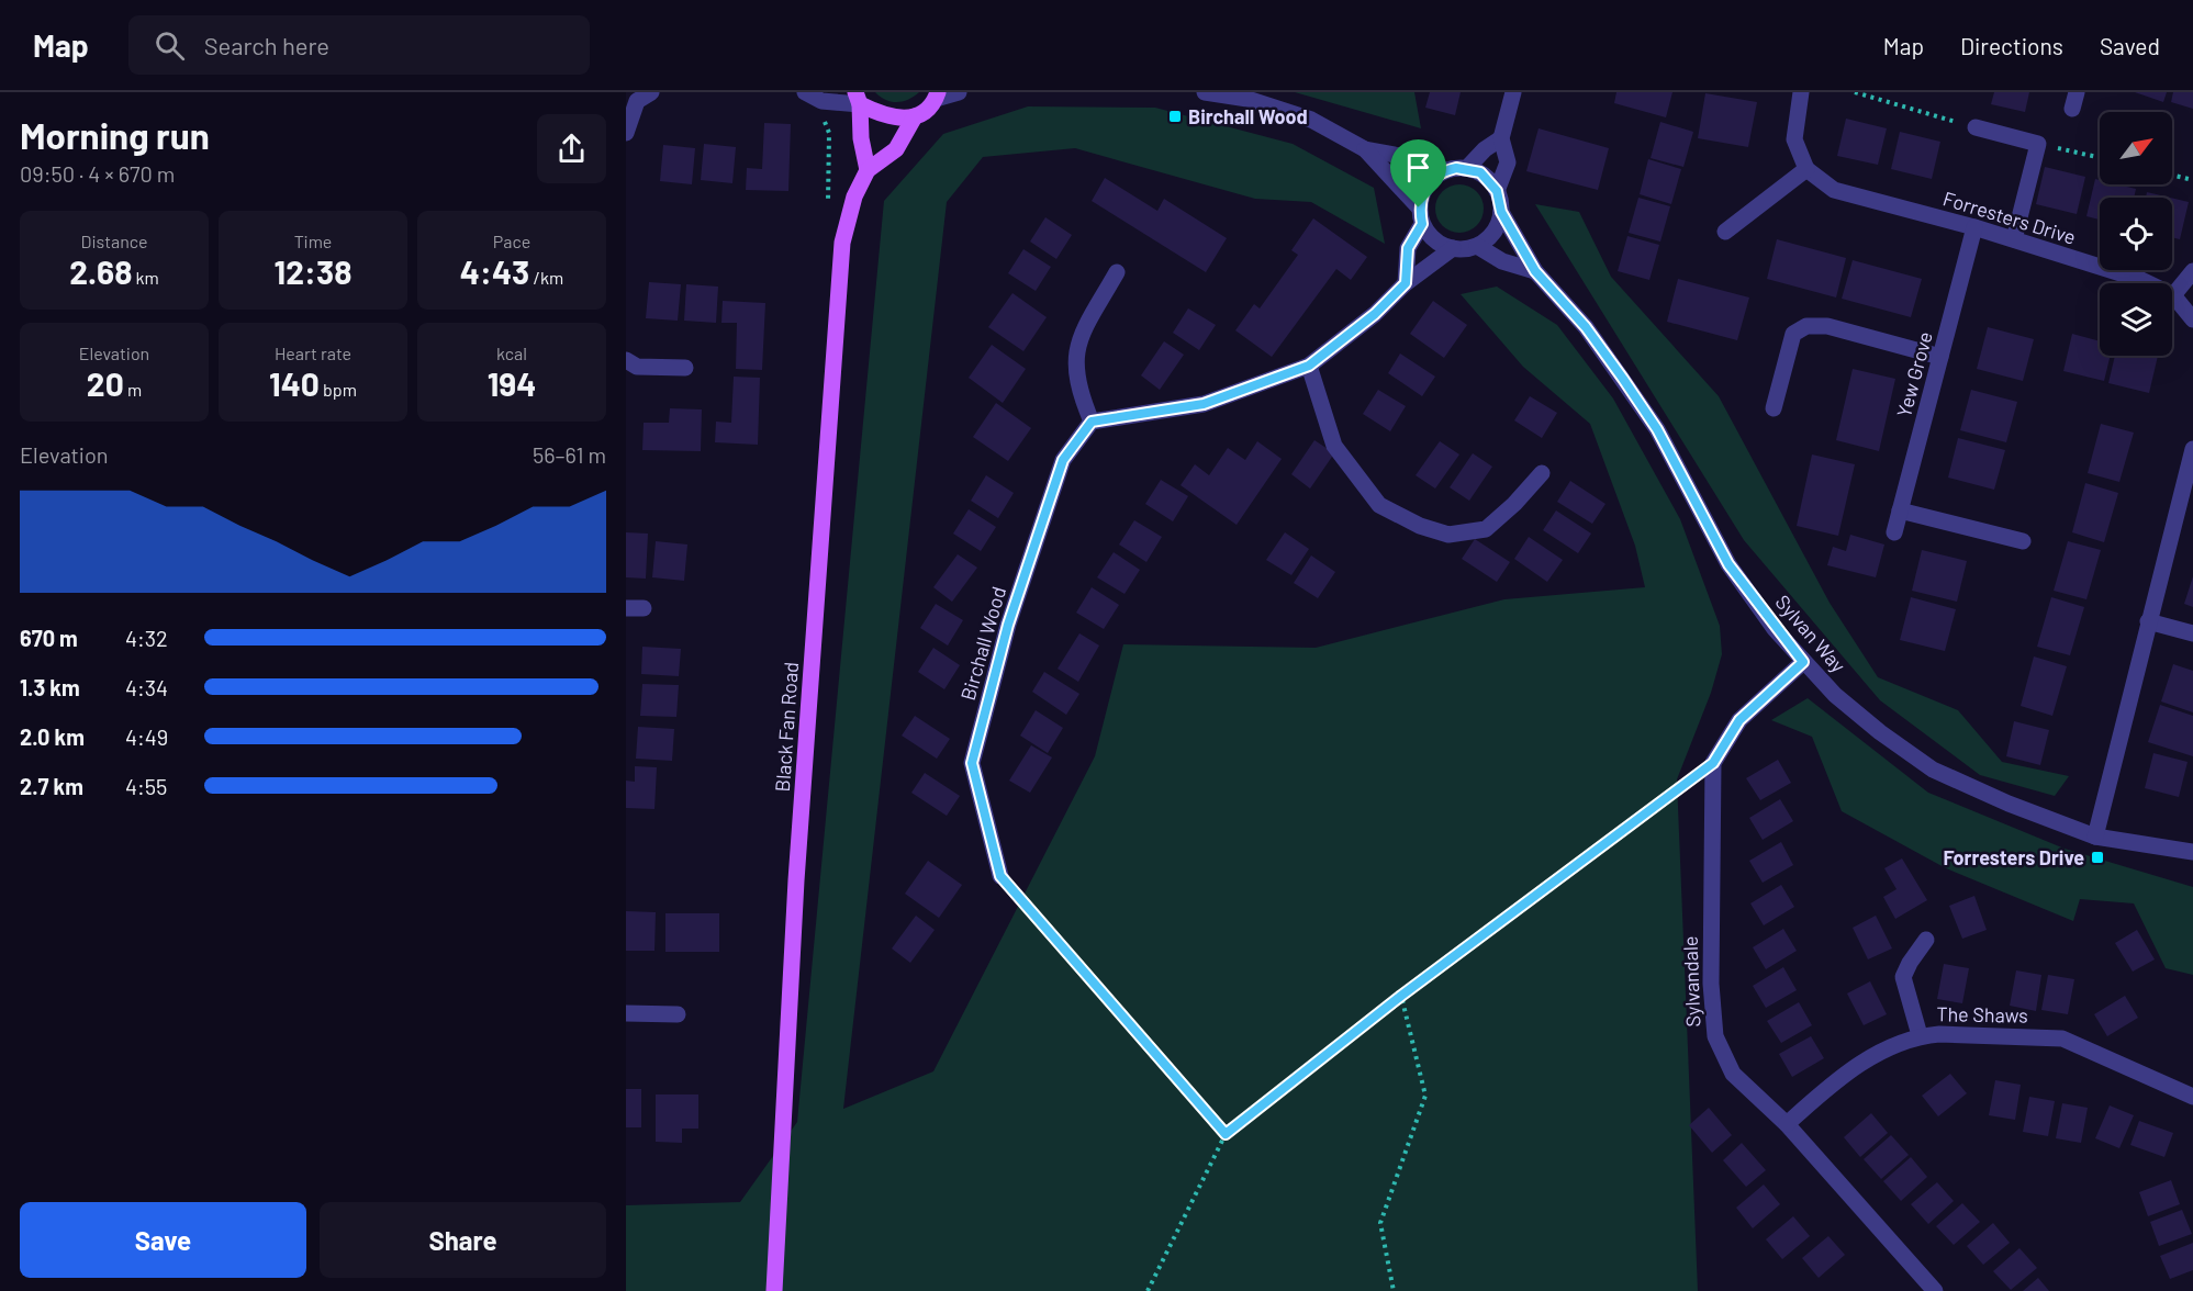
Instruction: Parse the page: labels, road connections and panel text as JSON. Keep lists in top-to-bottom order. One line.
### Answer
{"streets":{"main road":["Black Fan Road"],"street":["Forresters Drive","Yew Grove","Sylvan Way","Birchall Wood","Sylvandale","The Shaws"]},"crossings":[["Forresters Drive","Yew Grove"],["Sylvandale","The Shaws"]],"places":{"transit":["Birchall Wood","Forresters Drive"]},"north":"top right","page":{"header":"Map","search":"Search here","nav":["Map","Directions","Saved"],"heading":["Morning run","09:50 · 4 × 670 m"],"stats":[["Distance","2.68 km"],["Time","12:38"],["Pace","4:43 /km"],["Elevation","20 m"],["Heart rate","140 bpm"],["kcal","194"]],"chart":["Elevation","56–61 m"],"list":[{"name":"670 m","note":"4:32"},{"name":"1.3 km","note":"4:34"},{"name":"2.0 km","note":"4:49"},{"name":"2.7 km","note":"4:55"}],"buttons":["Save","Share"]}}
